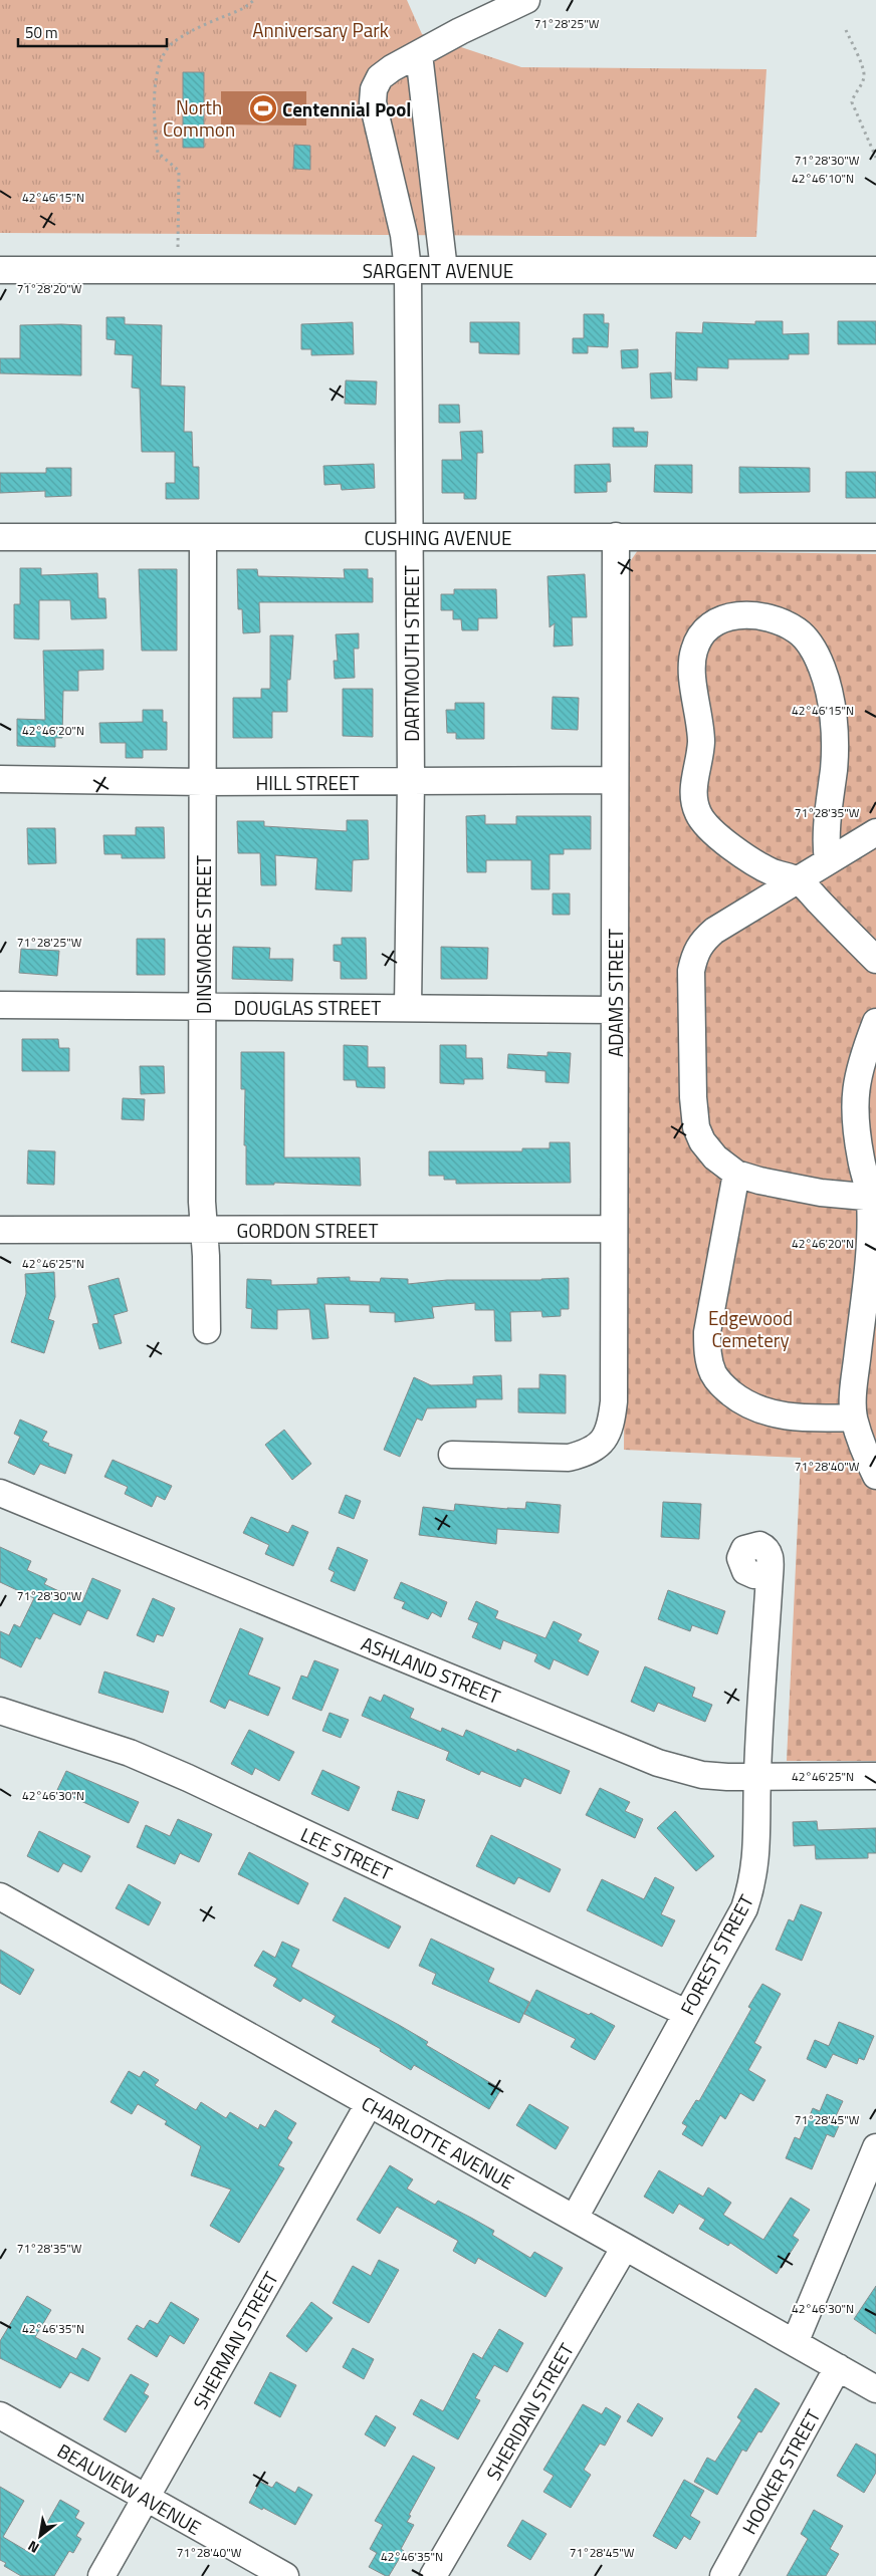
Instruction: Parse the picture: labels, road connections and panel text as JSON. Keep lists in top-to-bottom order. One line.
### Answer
{"streets":{"street":["SARGENT AVENUE","CUSHING AVENUE","DARTMOUTH STREET","HILL STREET","DINSMORE STREET","ADAMS STREET","DOUGLAS STREET","GORDON STREET","ASHLAND STREET","LEE STREET","FOREST STREET","CHARLOTTE AVENUE","SHERMAN STREET","SHERIDAN STREET","HOOKER STREET","BEAUVIEW AVENUE"]},"crossings":[["SARGENT AVENUE","DARTMOUTH STREET"],["CUSHING AVENUE","DARTMOUTH STREET"],["CUSHING AVENUE","DINSMORE STREET"],["CUSHING AVENUE","ADAMS STREET"],["DARTMOUTH STREET","HILL STREET"],["DARTMOUTH STREET","DOUGLAS STREET"],["HILL STREET","DINSMORE STREET"],["HILL STREET","ADAMS STREET"],["DINSMORE STREET","DOUGLAS STREET"],["DINSMORE STREET","GORDON STREET"],["ADAMS STREET","DOUGLAS STREET"],["ADAMS STREET","GORDON STREET"],["ASHLAND STREET","FOREST STREET"],["LEE STREET","FOREST STREET"],["FOREST STREET","CHARLOTTE AVENUE"],["CHARLOTTE AVENUE","SHERMAN STREET"],["CHARLOTTE AVENUE","SHERIDAN STREET"],["CHARLOTTE AVENUE","HOOKER STREET"],["SHERMAN STREET","BEAUVIEW AVENUE"]],"parks":["Anniversary Park","North Common","Edgewood Cemetery"],"places":{"sports":["Centennial Pool"]},"scale_bar":"50 m","north":"bottom left","coordinates":["71°28'25\"W","71°28'30\"W","42°46'10\"N","42°46'15\"N","71°28'20\"W","42°46'20\"N","71°28'35\"W","42°46'25\"N","71°28'40\"W","42°46'30\"N","71°28'45\"W","42°46'35\"N"]}
